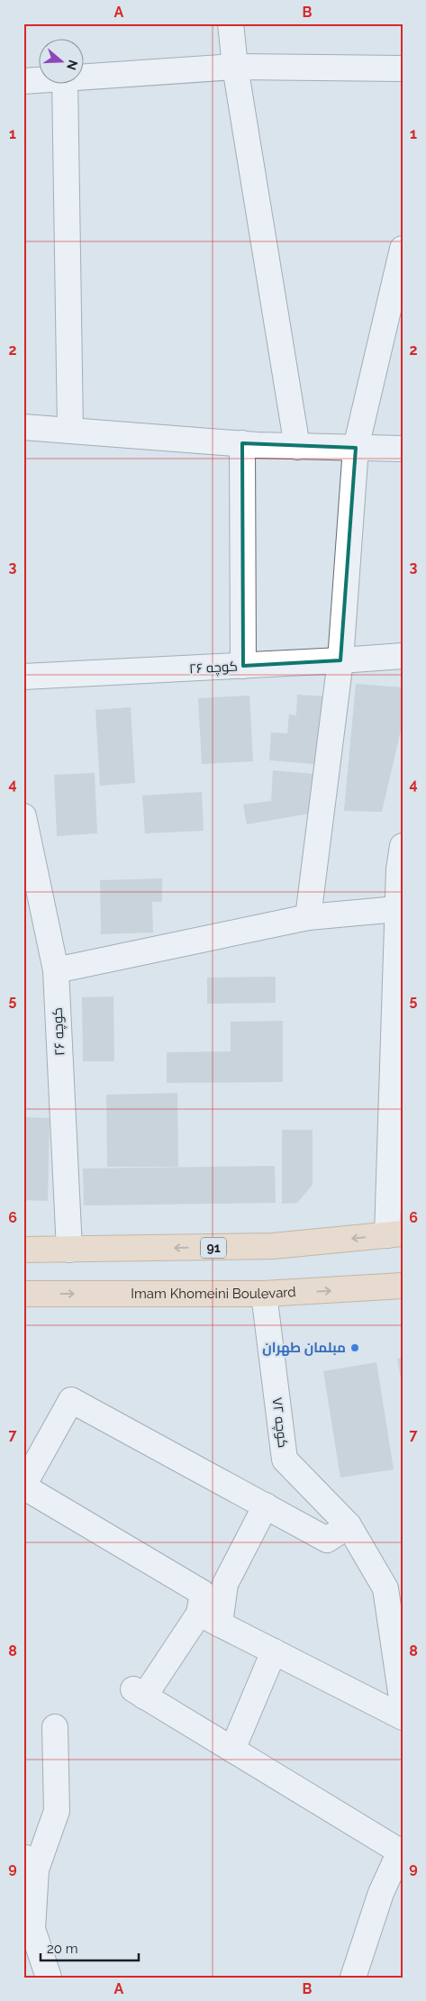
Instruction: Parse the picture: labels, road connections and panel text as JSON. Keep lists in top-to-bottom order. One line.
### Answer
{"streets":{"main road":["91","Imam Khomeini Boulevard"],"street":["کوچه ۲۶","کوچه ۷۲"]},"crossings":[["کوچه ۲۶","91"],["Imam Khomeini Boulevard","کوچه ۷۲"]],"places":["مبلمان طهران"],"scale_bar":"20 m","north":"right","grid":{"columns":["A","B"],"rows":["1","2","3","4","5","6","7","8","9"]}}
